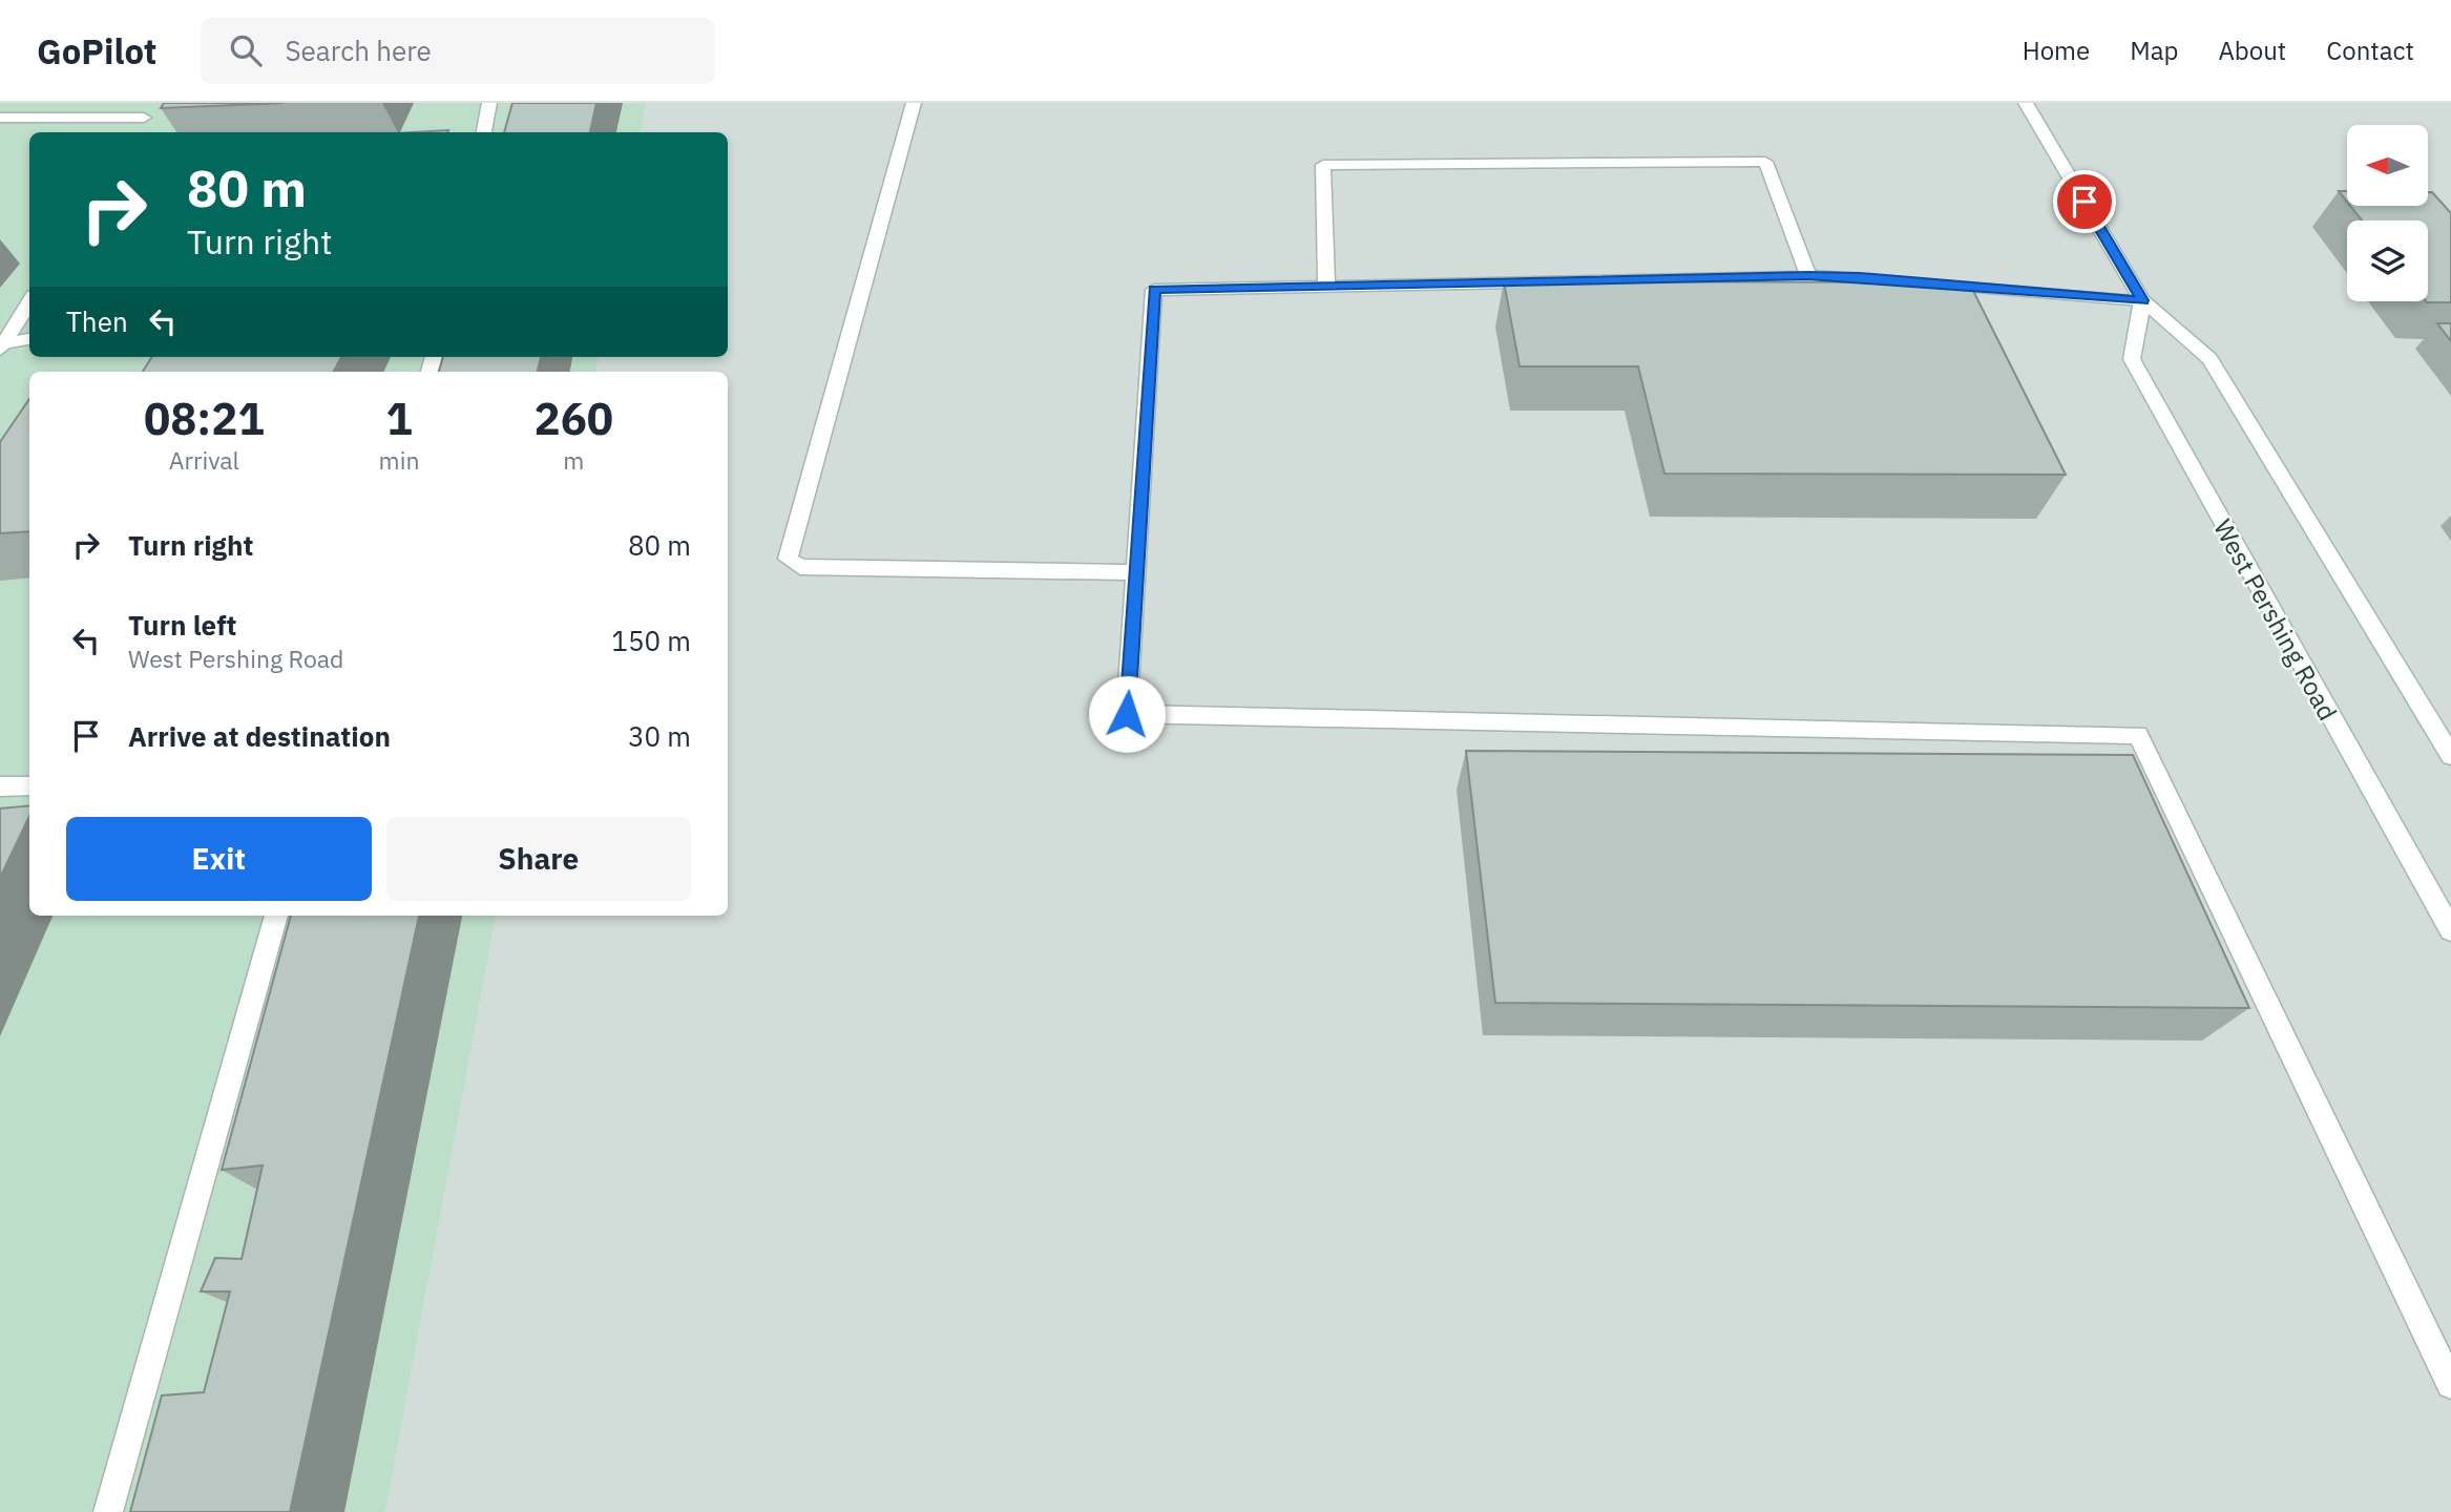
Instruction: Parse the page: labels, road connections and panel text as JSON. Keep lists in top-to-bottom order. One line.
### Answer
{"streets":{"main road":["West Pershing Road"]},"north":"left","page":{"header":"GoPilot","search":"Search here","nav":["Home","Map","About","Contact"],"turn":["80 m","Turn right"],"then":"Then","eta":["08:21","Arrival","1","min","260","m"],"list":[{"name":"Turn right","value":"80 m"},{"name":"Turn left","note":"West Pershing Road","value":"150 m"},{"name":"Arrive at destination","value":"30 m"}],"buttons":["Exit","Share"]}}
